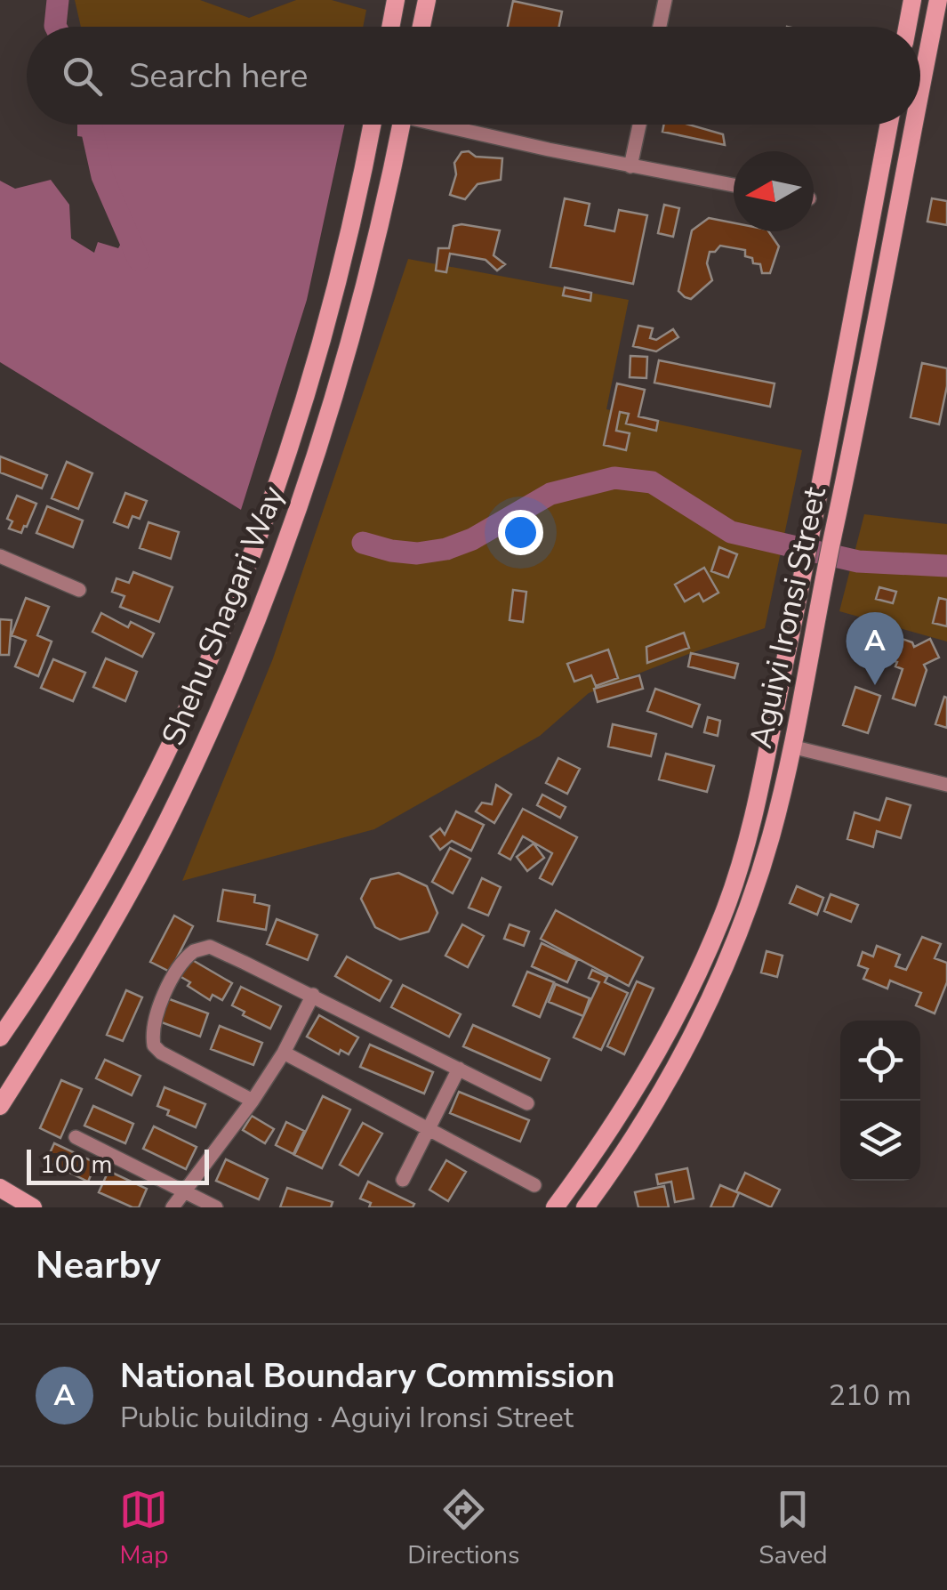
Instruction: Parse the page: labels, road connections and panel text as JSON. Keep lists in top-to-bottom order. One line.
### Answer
{"streets":{"main road":["Shehu Shagari Way","Aguiyi Ironsi Street"]},"scale_bar":"100 m","north":"left","page":{"search":"Search here","pins":"A","scale":"100 m","heading":"Nearby","list":[{"mark":"A","name":"National Boundary Commission","note":"Public building · Aguiyi Ironsi Street","value":"210 m"}],"nav":["Map","Directions","Saved"]}}
